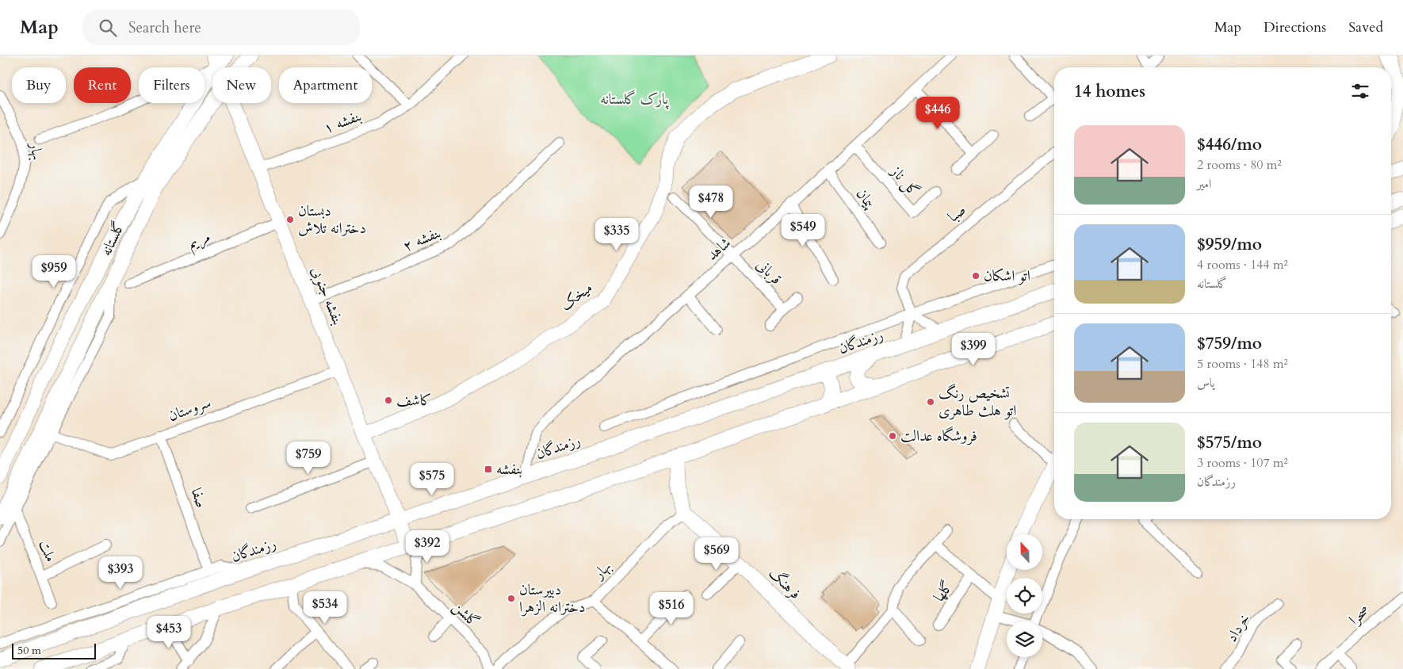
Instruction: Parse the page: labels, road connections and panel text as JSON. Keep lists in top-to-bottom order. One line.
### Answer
{"streets":{"main road":["گلستانه","بنفشه جنوبی","میخک","رزمندگان","فرهنگ"],"street":["بنفشه ۱","بهار","گل ناز","پیمان","صبا","بنفشه ۲","مریم","شاهد","قربانی","سروستان","صفا","ملت","گلها","گلشن","صحرا","خرداد"]},"crossings":[["بنفشه ۱","بنفشه جنوبی"],["بهار","گلستانه"],["بهار","فرهنگ"],["گل ناز","شاهد"],["پیمان","شاهد"],["بنفشه ۲","بنفشه جنوبی"],["مریم","بنفشه جنوبی"],["شاهد","قربانی"],["شاهد","رزمندگان"],["بنفشه جنوبی","میخک"],["بنفشه جنوبی","رزمندگان"],["بنفشه جنوبی","سروستان"],["سروستان","صفا"]],"parks":["پارک گلستانه"],"places":{"other":["دبستان دخترانه تلاش","اتو اشکان","کاشف","تشخیص رنگ اتو هلث طاهری","فروشگاه عدالت","دبيرستان دخترانه الزهرا"],"transit":["بنفشه"]},"scale_bar":"50 m","north":"top","page":{"header":"Map","search":"Search here","nav":["Map","Directions","Saved"],"chip":["Buy","Rent","Filters","New","Apartment"],"heading":"14 homes","price":["$446","$478","$549","$335","$959","$399","$759","$575","$392","$569","$393","$534","$516","$453"],"list":[{"name":"$446/mo","note":"2 rooms · 80 m² · امیر"},{"name":"$959/mo","note":"4 rooms · 144 m² · گلستانه"},{"name":"$759/mo","note":"5 rooms · 148 m² · یاس"},{"name":"$575/mo","note":"3 rooms · 107 m² · رزمندگان"}],"scale":"50 m"}}
